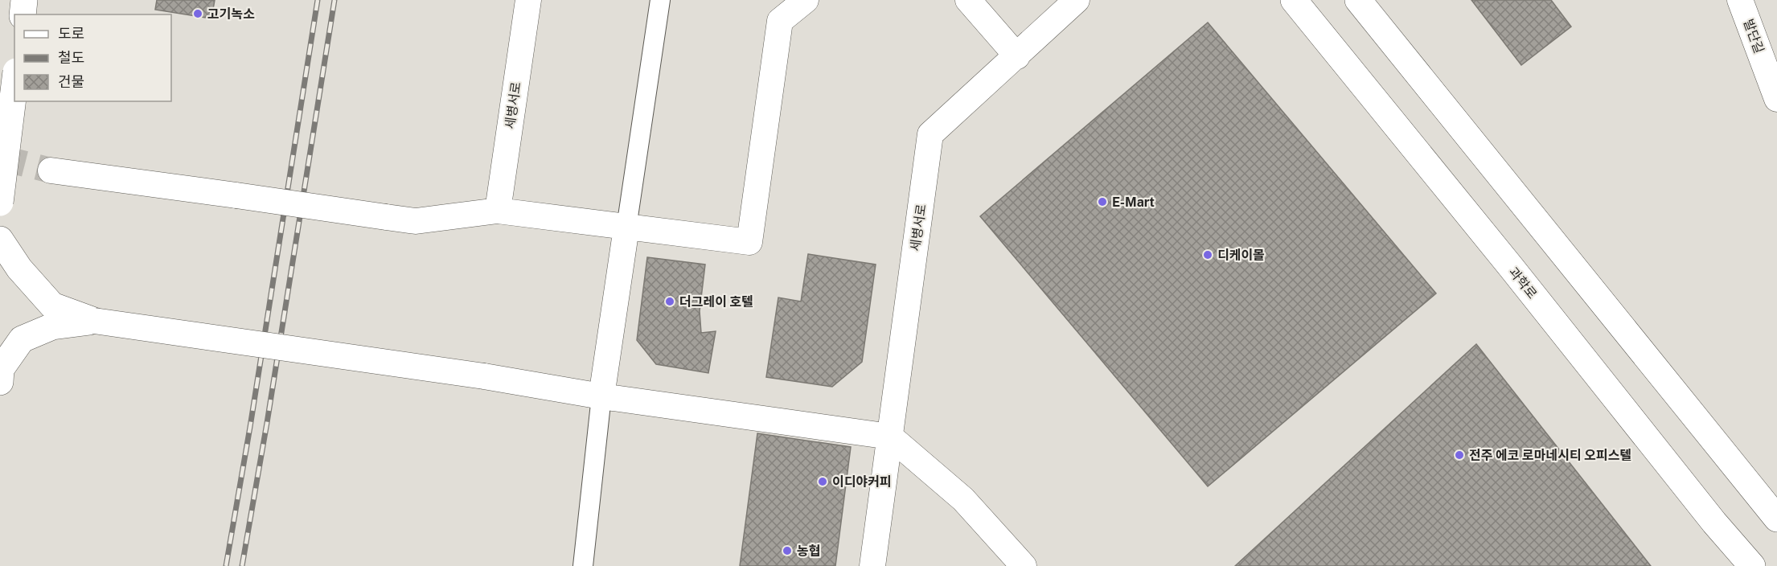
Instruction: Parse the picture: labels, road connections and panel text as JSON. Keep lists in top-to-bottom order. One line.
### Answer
{"streets":{"street":["발단길","세병서로","과학로"]},"places":["고기녹소","E-Mart","디케이몰","더그레이 호텔","전주 에코 로마네시티 오피스텔","이디야커피","농협"],"legend":["도로","철도","건물"]}
